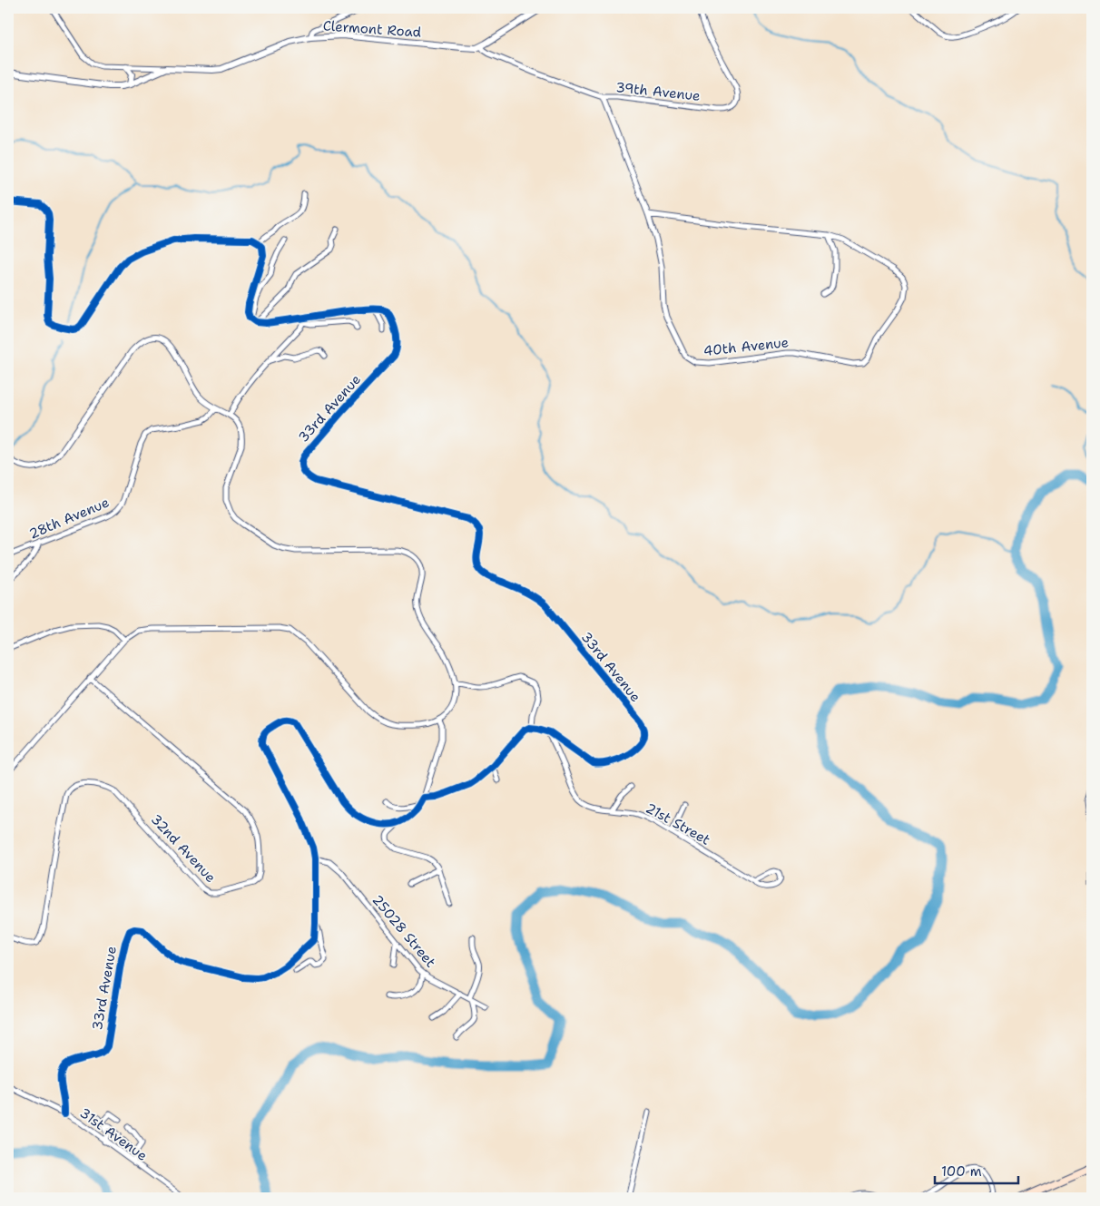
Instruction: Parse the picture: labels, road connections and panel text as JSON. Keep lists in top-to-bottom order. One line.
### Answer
{"streets":{"street":["Clermont Road","39th Avenue","40th Avenue","33rd Avenue","28th Avenue","21st Street","32nd Avenue","25028 Street","31st Avenue"]},"crossings":[["Clermont Road","39th Avenue"],["39th Avenue","40th Avenue"],["33rd Avenue","21st Street"],["33rd Avenue","25028 Street"],["33rd Avenue","31st Avenue"]],"scale_bar":"100 m"}
